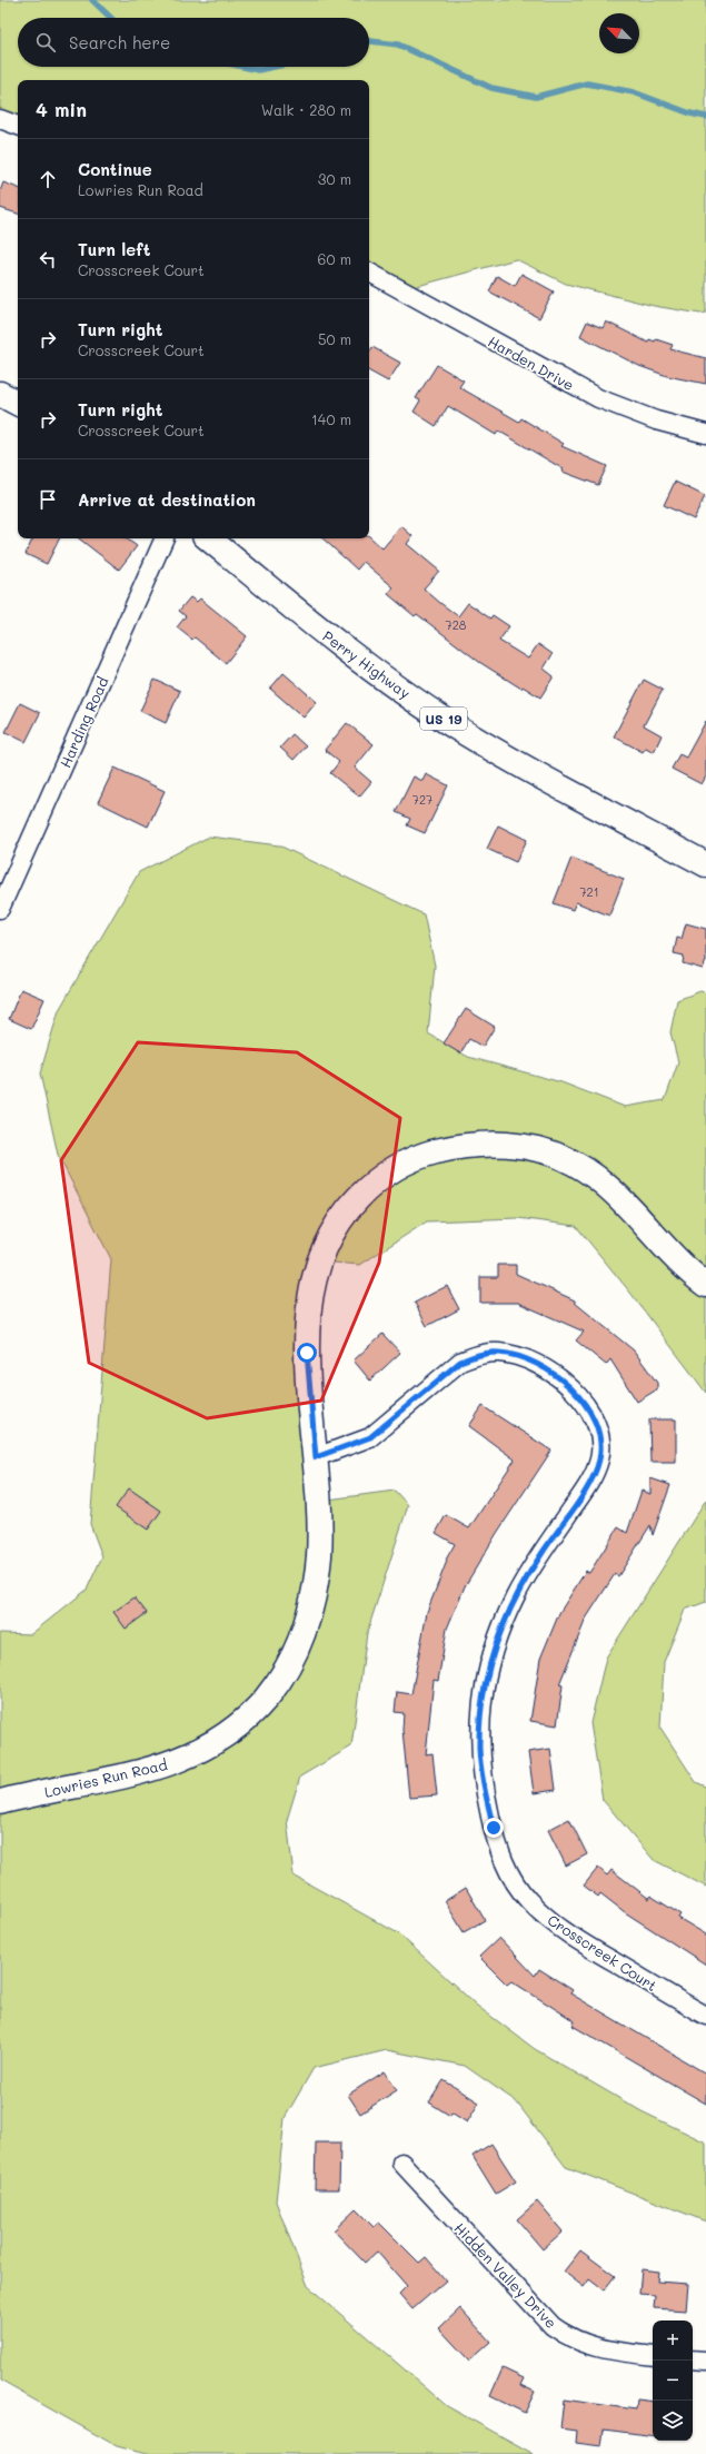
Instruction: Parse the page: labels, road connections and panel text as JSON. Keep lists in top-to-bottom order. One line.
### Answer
{"streets":{"street":["Harden Drive","Perry Highway","US 19","Harding Road","Lowries Run Road","Crosscreek Court","Hidden Valley Drive"]},"crossings":[["Lowries Run Road","Crosscreek Court"]],"house_numbers":["728","727","721"],"north":"top left","page":{"search":"Search here","heading":["4 min","Walk · 280 m"],"list":[["Continue","Lowries Run Road","30 m"],["Turn left","Crosscreek Court","60 m"],["Turn right","Crosscreek Court","50 m"],["Turn right","Crosscreek Court","140 m"],"Arrive at destination"],"map_buttons":["+","−"]}}
